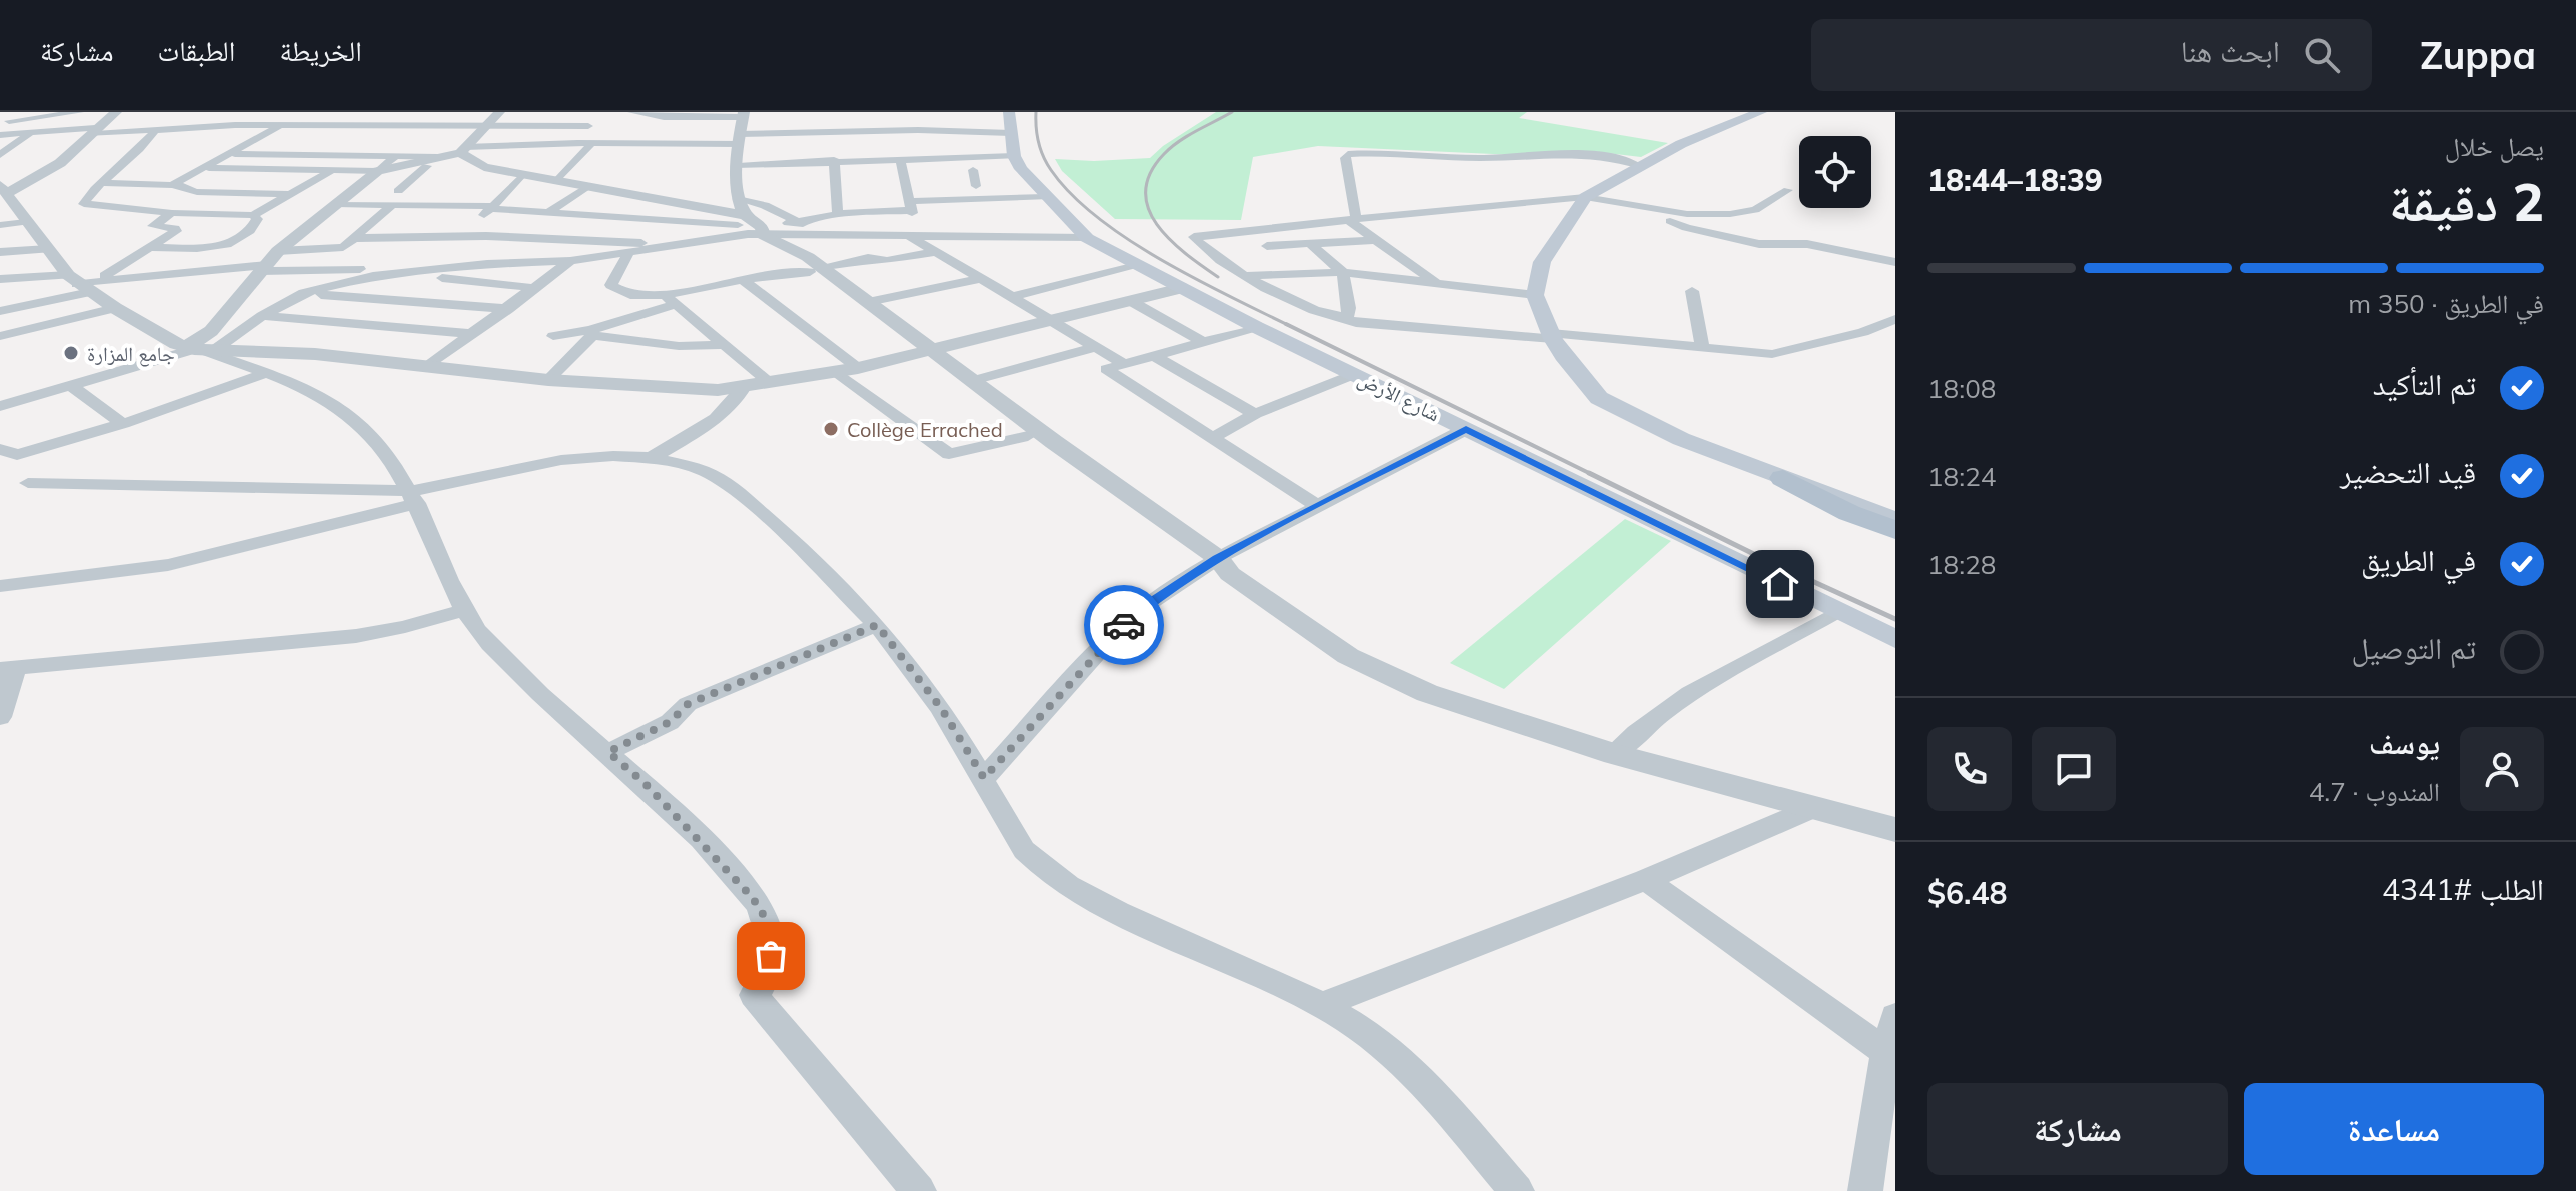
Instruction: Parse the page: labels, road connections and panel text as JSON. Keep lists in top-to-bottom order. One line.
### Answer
{"streets":{"main road":["شارع الأرض"]},"places":["جامع المزارة","Collège Errached"],"page":{"header":"Zuppa","search":"ابحث هنا","nav":["الخريطة","الطبقات","مشاركة"],"heading":["2 دقيقة","يصل خلال","18:39–18:44"],"panel":["يوسف","المندوب · 4.7","الطلب #4341","$6.48"],"bar":"في الطريق · 350 m","list":[["تم التأكيد","18:08"],["قيد التحضير","18:24"],["في الطريق","18:28"],"تم التوصيل"],"buttons":["مساعدة","مشاركة"]}}
